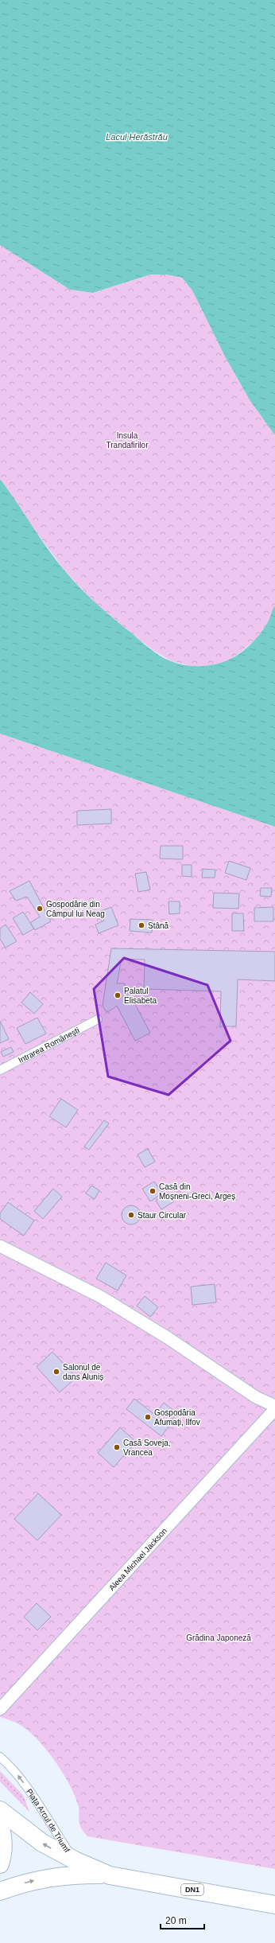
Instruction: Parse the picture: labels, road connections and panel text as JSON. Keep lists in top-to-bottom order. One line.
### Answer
{"streets":{"main road":["Piața Arcul de Triumf","DN1"],"street":["Aleea Michael Jackson"],"lane":["Intrarea Românești"]},"crossings":[["Piața Arcul de Triumf","DN1"]],"one_way":["Piața Arcul de Triumf"],"water":["Lacul Herăstrău"],"parks":["Insula Trandafirilor","Grădina Japoneză"],"places":["Gospodărie din Câmpul lui Neag","Stână","Palatul Elisabeta","Casă din Moșneni-Greci, Argeș","Staur Circular","Salonul de dans Aluniș","Gospodăria Afumați, Ilfov","Casă Soveja, Vrancea"],"scale_bar":"20 m"}
